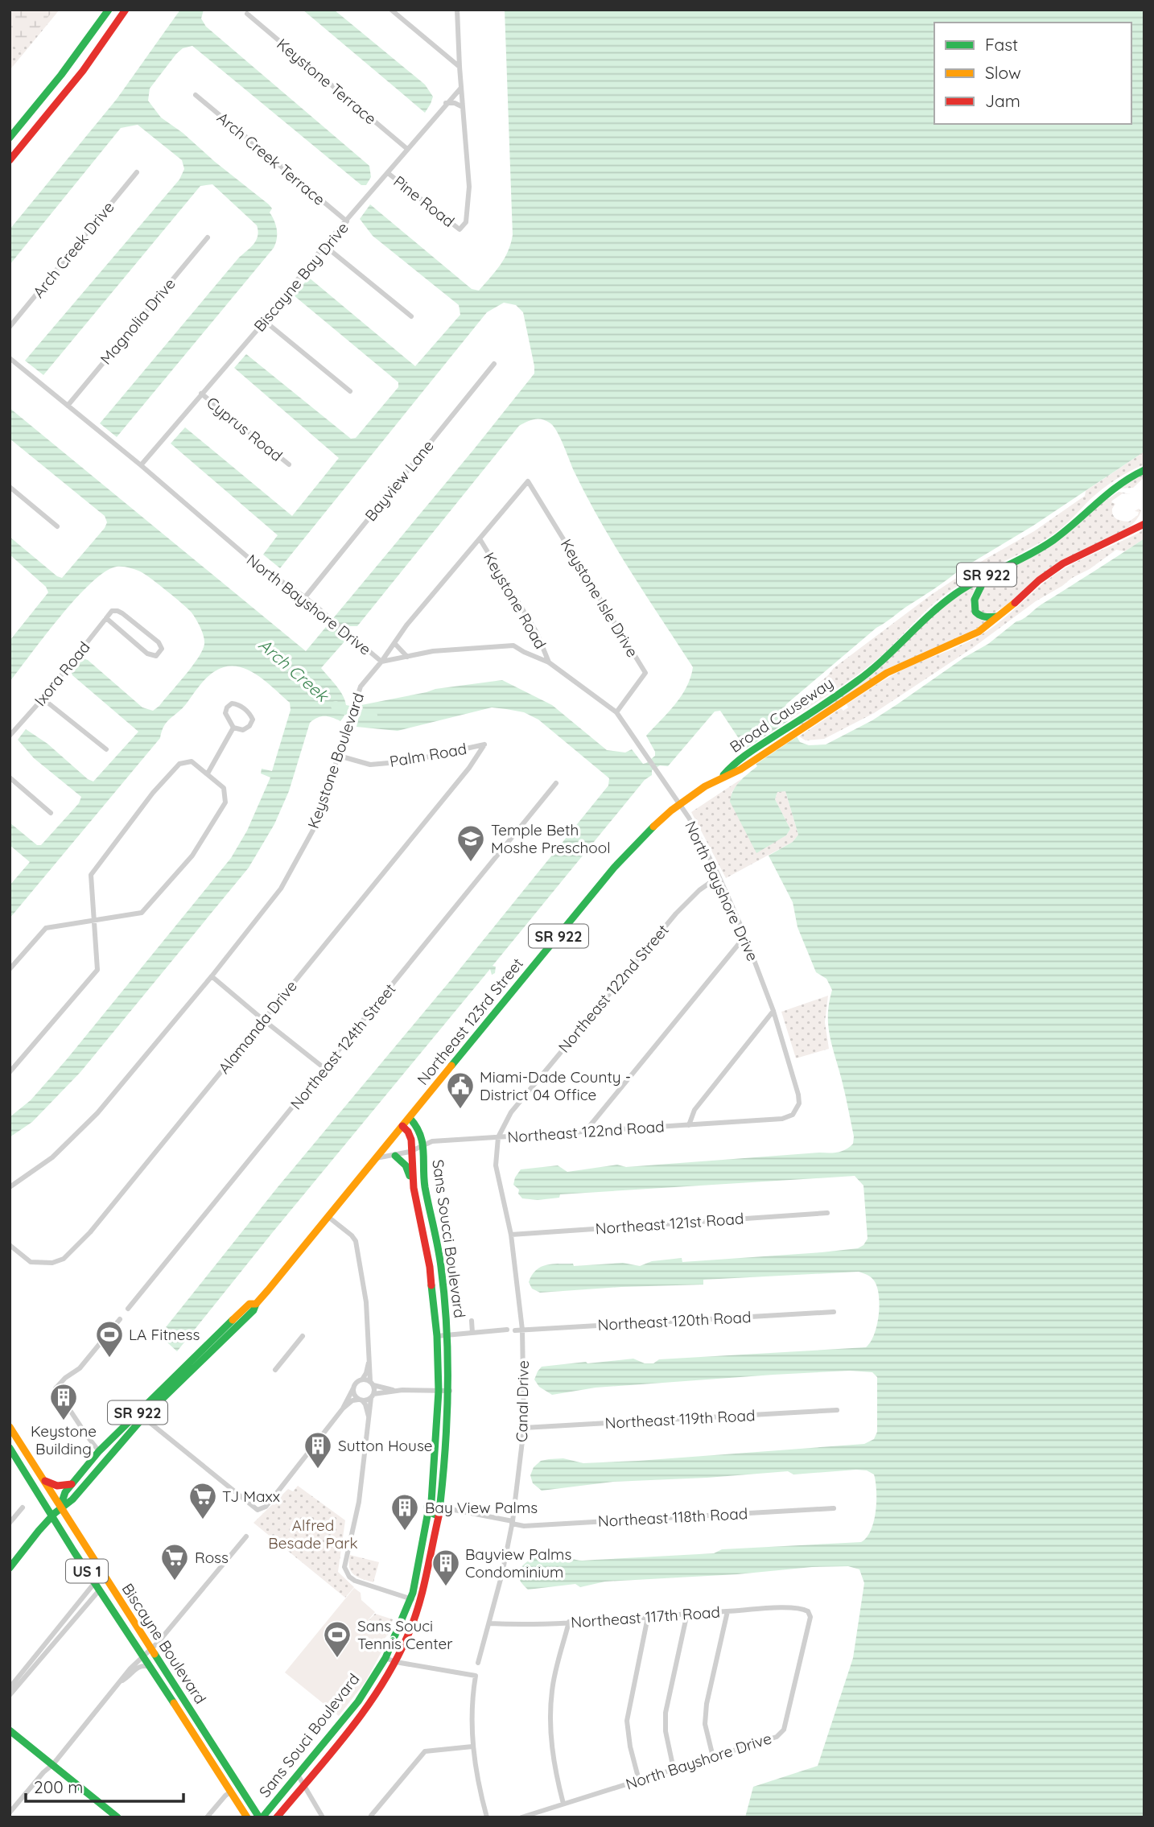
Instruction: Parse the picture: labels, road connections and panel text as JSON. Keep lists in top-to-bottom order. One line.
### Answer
{"streets":{"main road":["SR 922","Broad Causeway","Northeast 123rd Street","Sans Soucci Boulevard","US 1","Biscayne Boulevard","Sans Souci Boulevard"],"street":["Keystone Terrace","Arch Creek Terrace","Pine Road","Arch Creek Drive","Biscayne Bay Drive","Magnolia Drive","Cyprus Road","Bayview Lane","Keystone Isle Drive","Keystone Road","North Bayshore Drive","Ixora Road","Palm Road","Keystone Boulevard","Northeast 122nd Street","Alamanda Drive","Northeast 124th Street","Northeast 122nd Road","Northeast 121st Road","Northeast 120th Road","Canal Drive","Northeast 119th Road","Northeast 118th Road","Northeast 117th Road"]},"crossings":[["Keystone Terrace","Biscayne Bay Drive"],["Arch Creek Terrace","Biscayne Bay Drive"],["Pine Road","Biscayne Bay Drive"],["Biscayne Bay Drive","Cyprus Road"],["Biscayne Bay Drive","North Bayshore Drive"],["Magnolia Drive","North Bayshore Drive"],["Bayview Lane","North Bayshore Drive"],["Keystone Isle Drive","North Bayshore Drive"],["Keystone Isle Drive","Keystone Boulevard"],["Keystone Road","North Bayshore Drive"],["Keystone Road","Keystone Boulevard"],["North Bayshore Drive","Keystone Boulevard"],["North Bayshore Drive","Northeast 122nd Street"],["North Bayshore Drive","Northeast 123rd Street"],["North Bayshore Drive","Northeast 122nd Road"],["North Bayshore Drive","Northeast 117th Road"],["Broad Causeway","Northeast 123rd Street"],["Palm Road","Keystone Boulevard"],["Palm Road","Alamanda Drive"],["Northeast 122nd Street","Northeast 122nd Road"],["Northeast 122nd Street","Canal Drive"],["Northeast 123rd Street","Northeast 122nd Road"],["Northeast 123rd Street","Sans Soucci Boulevard"],["Northeast 123rd Street","Biscayne Boulevard"],["Northeast 122nd Road","Sans Soucci Boulevard"],["Northeast 122nd Road","Canal Drive"],["Northeast 121st Road","Canal Drive"],["Sans Soucci Boulevard","Northeast 118th Road"],["Sans Soucci Boulevard","Sans Souci Boulevard"],["Northeast 120th Road","Canal Drive"],["Canal Drive","Northeast 119th Road"],["Canal Drive","Northeast 118th Road"],["Canal Drive","Northeast 117th Road"],["Northeast 118th Road","Sans Souci Boulevard"],["Biscayne Boulevard","Sans Souci Boulevard"]],"water":["Arch Creek"],"parks":["Alfred Besade Park"],"places":{"school or university":["Temple Beth Moshe Preschool"],"public building":["Miami-Dade County - District 04 Office"],"sports":["LA Fitness","Sans Souci Tennis Center"],"building":["Keystone Building","Sutton House","Bay View Palms","Bayview Palms Condominium"],"supermarket":["TJ Maxx","Ross"]},"legend":["Fast","Slow","Jam"],"scale_bar":"200 m"}
